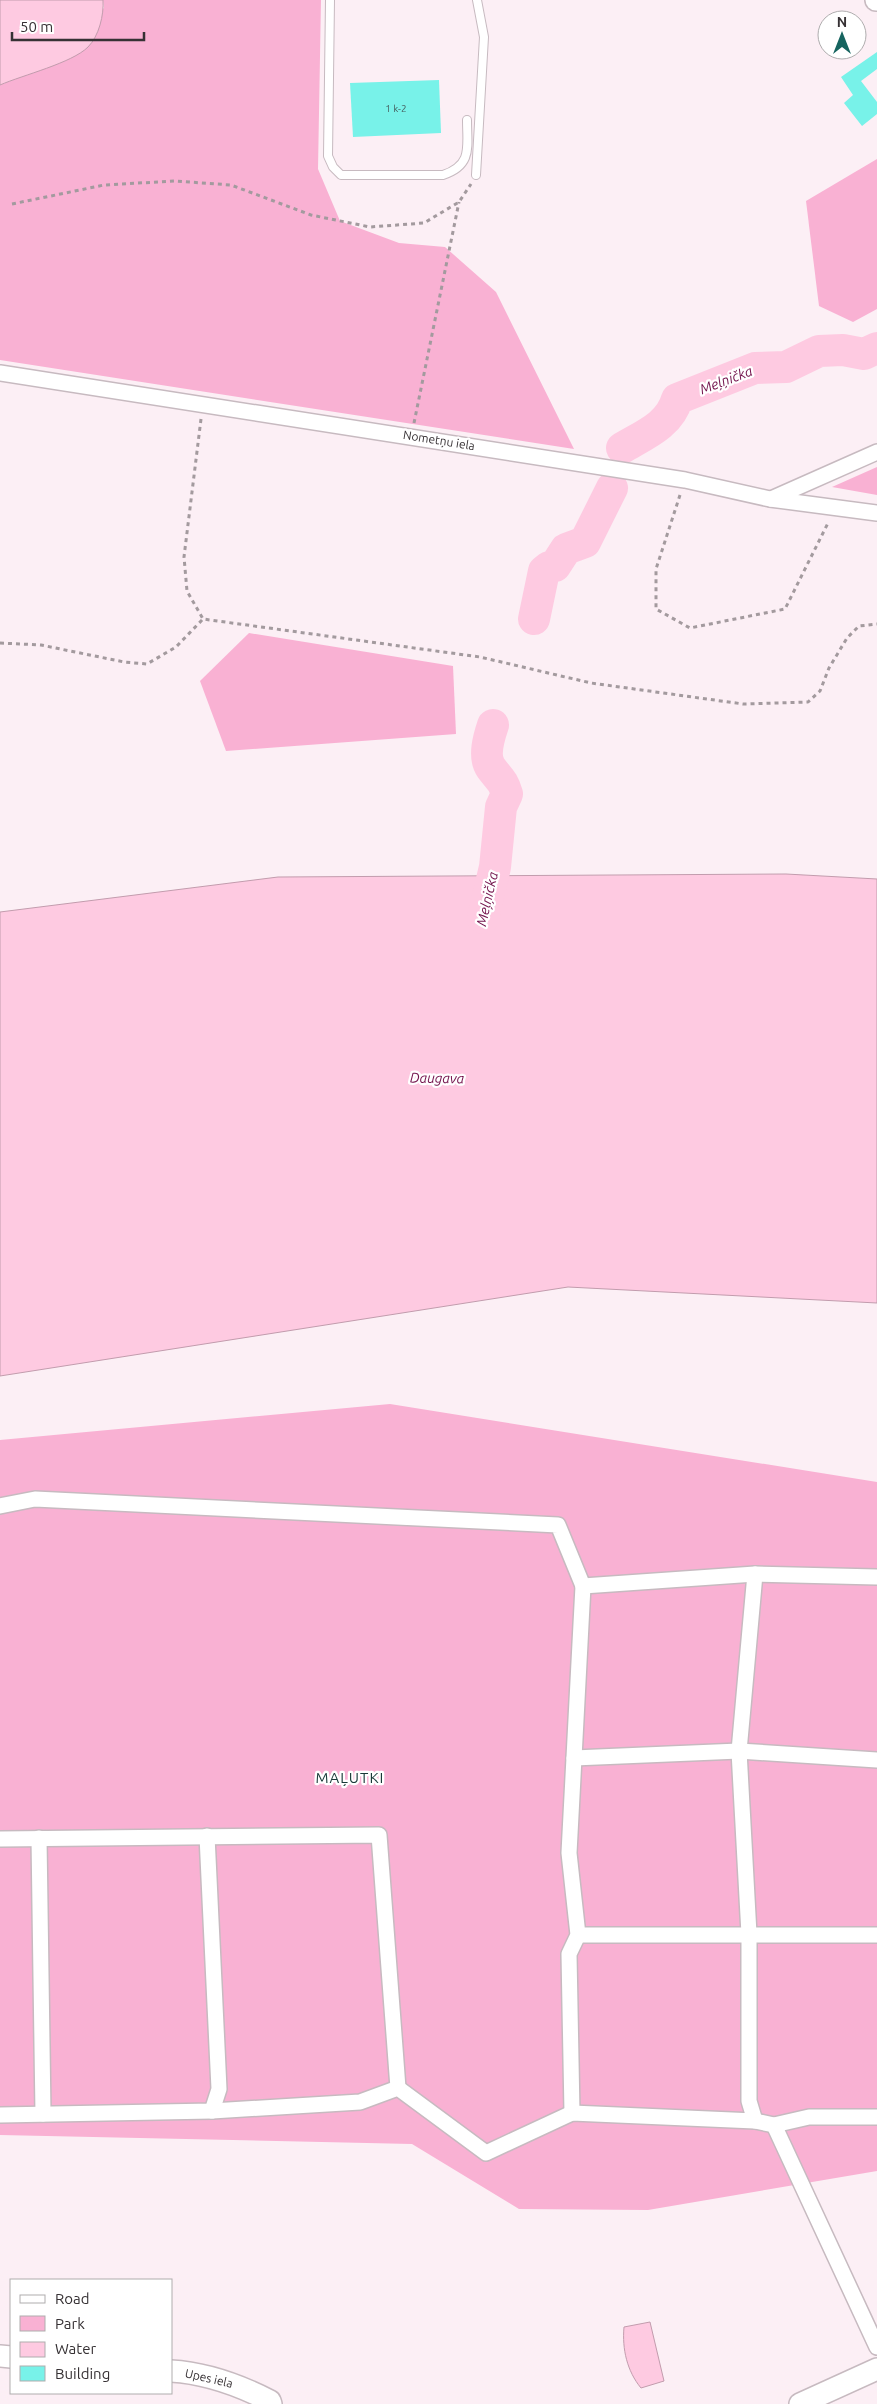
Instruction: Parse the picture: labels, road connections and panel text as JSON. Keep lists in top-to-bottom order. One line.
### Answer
{"streets":{"street":["Nometņu iela","Upes iela"]},"districts":["MAĻUTKI"],"water":["Meļņička","Daugava"],"house_numbers":["1 k-2"],"legend":["Road","Park","Water","Building"],"scale_bar":"50 m","north":"top"}
